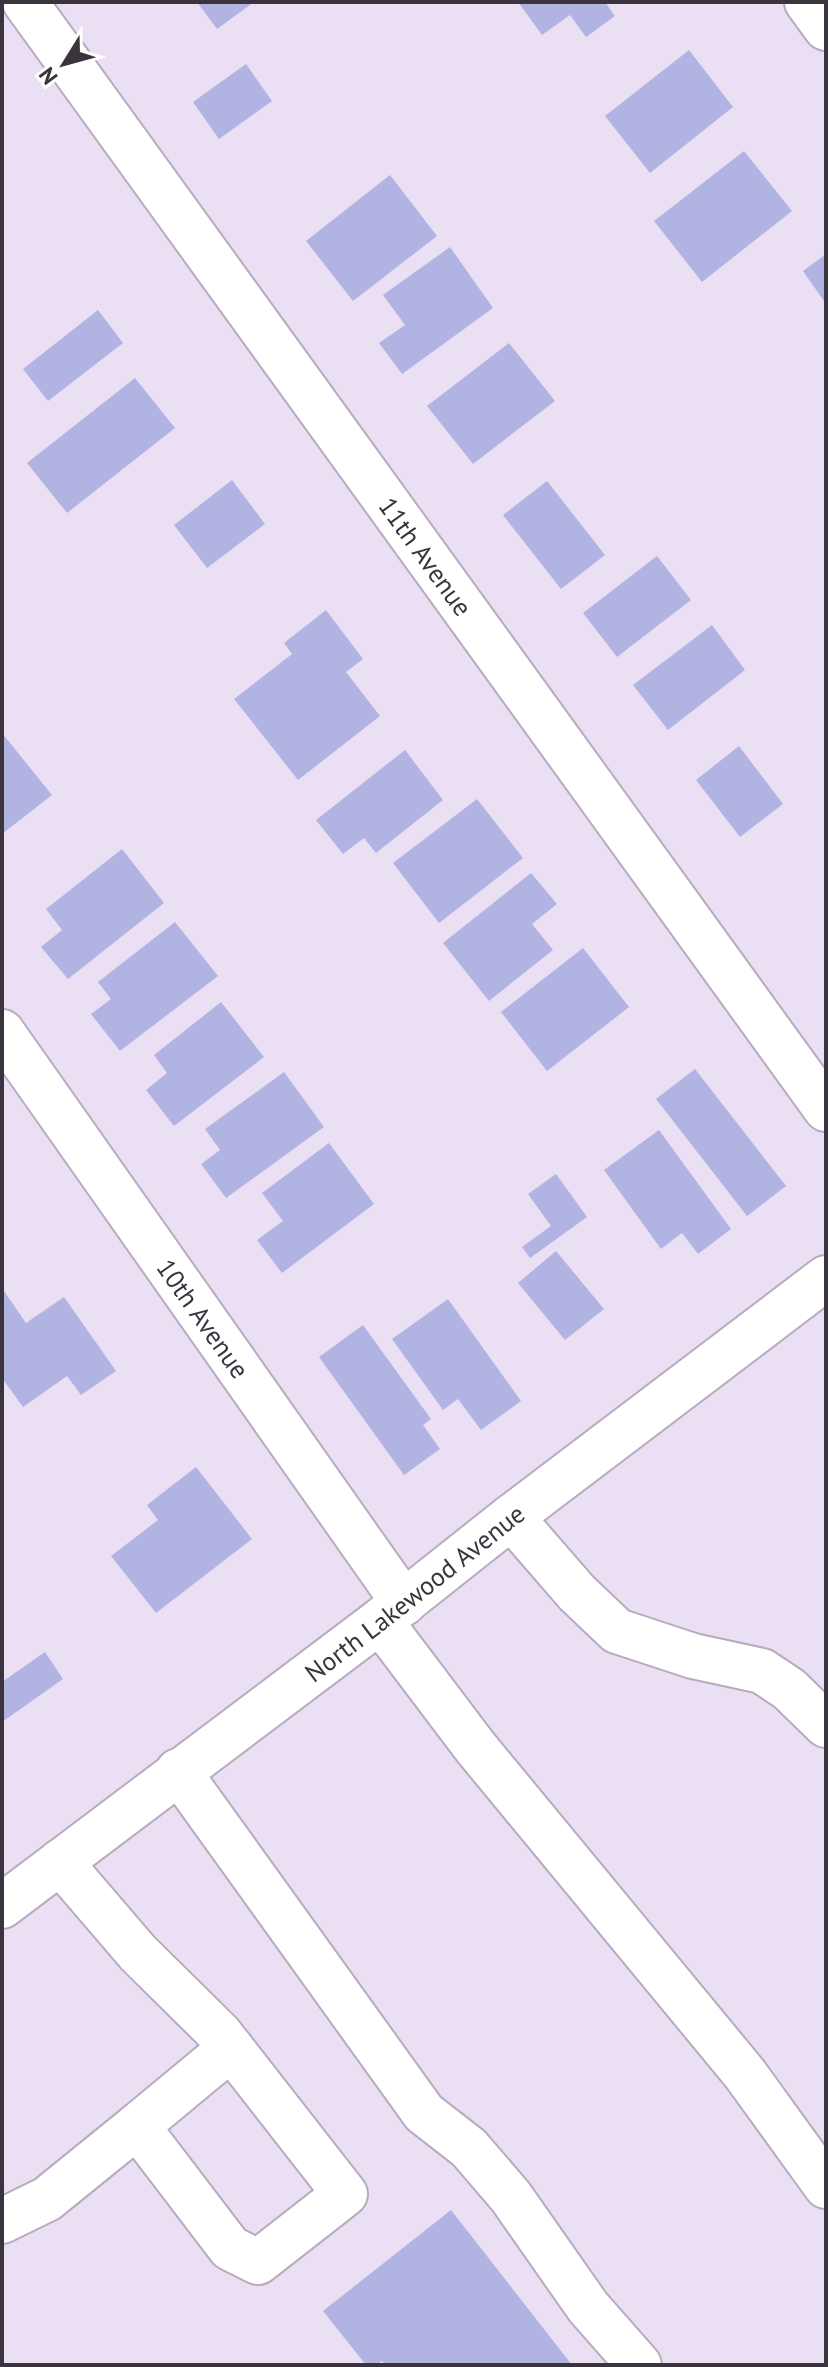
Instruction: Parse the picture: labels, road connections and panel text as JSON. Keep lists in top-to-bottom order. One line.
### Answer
{"streets":{"street":["11th Avenue","10th Avenue","North Lakewood Avenue"]},"crossings":[["10th Avenue","North Lakewood Avenue"]],"north":"bottom left"}
